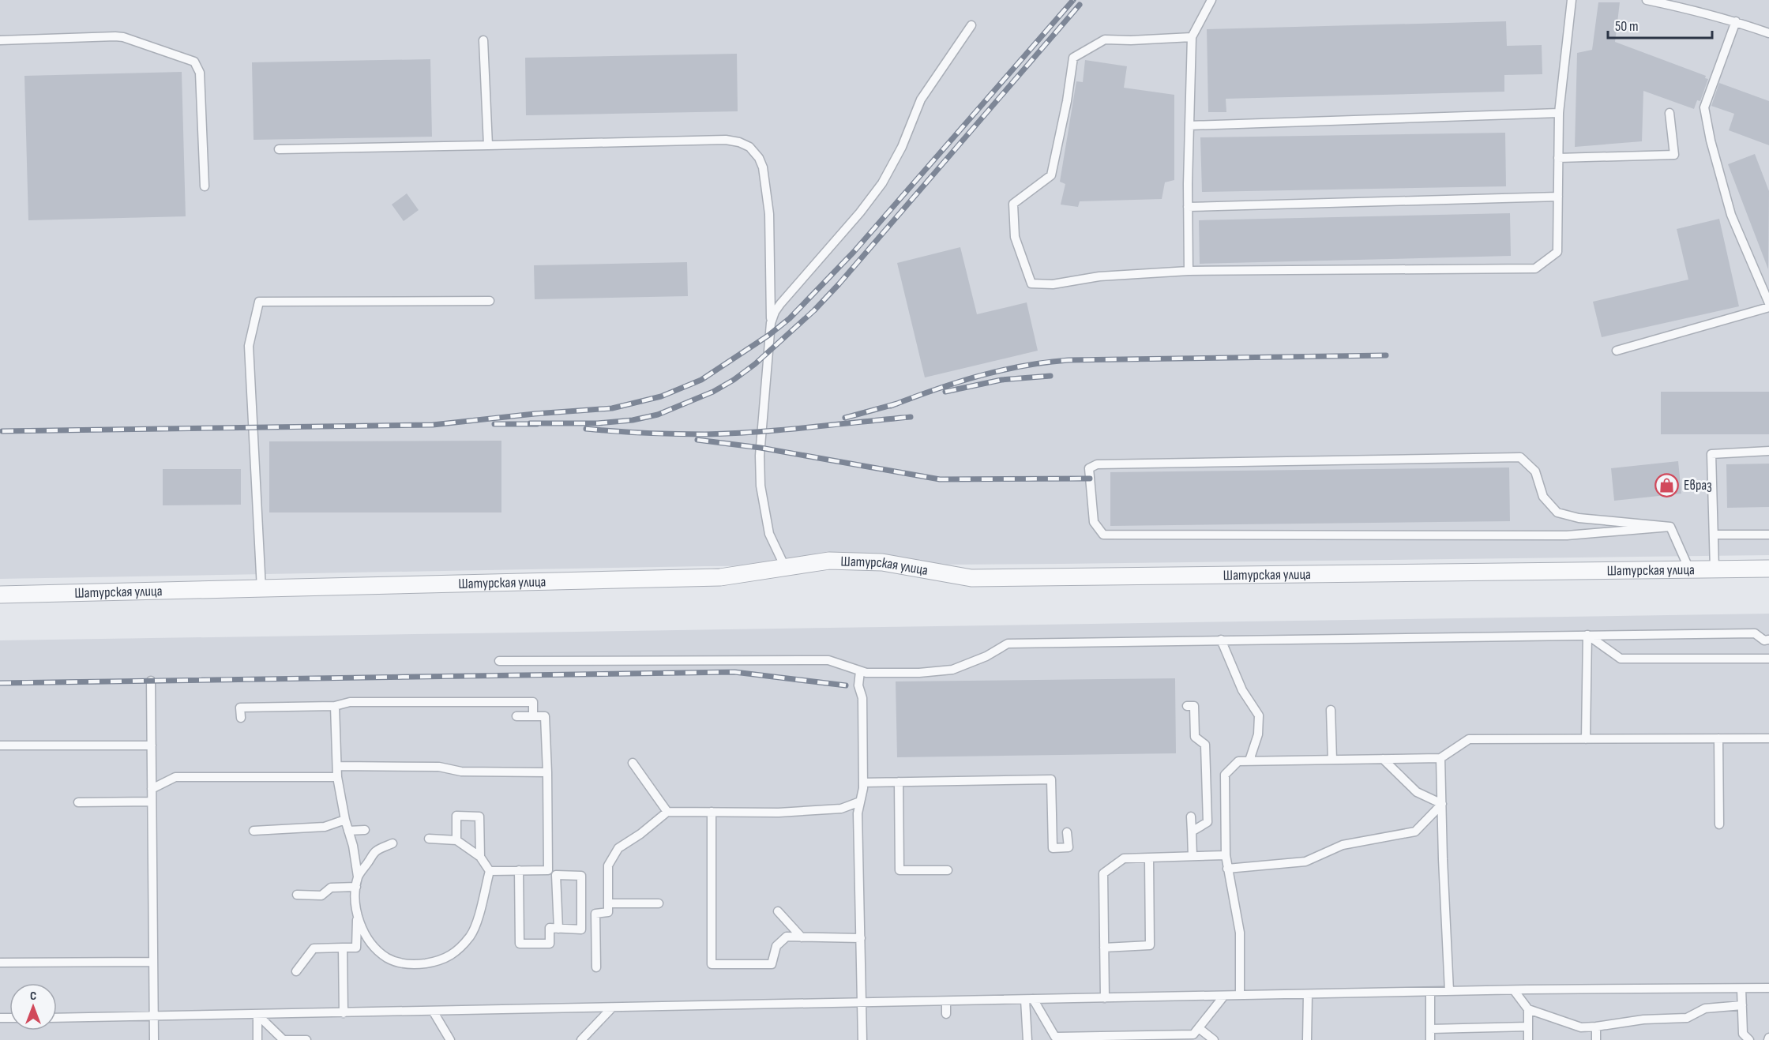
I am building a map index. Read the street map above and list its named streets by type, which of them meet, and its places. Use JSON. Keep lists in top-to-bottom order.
{
  "streets": {
    "street": ["Шатурская улица"]
  },
  "places": {
    "shop": ["Евраз"]
  },
  "scale_bar": "50 m",
  "north": "top"
}
